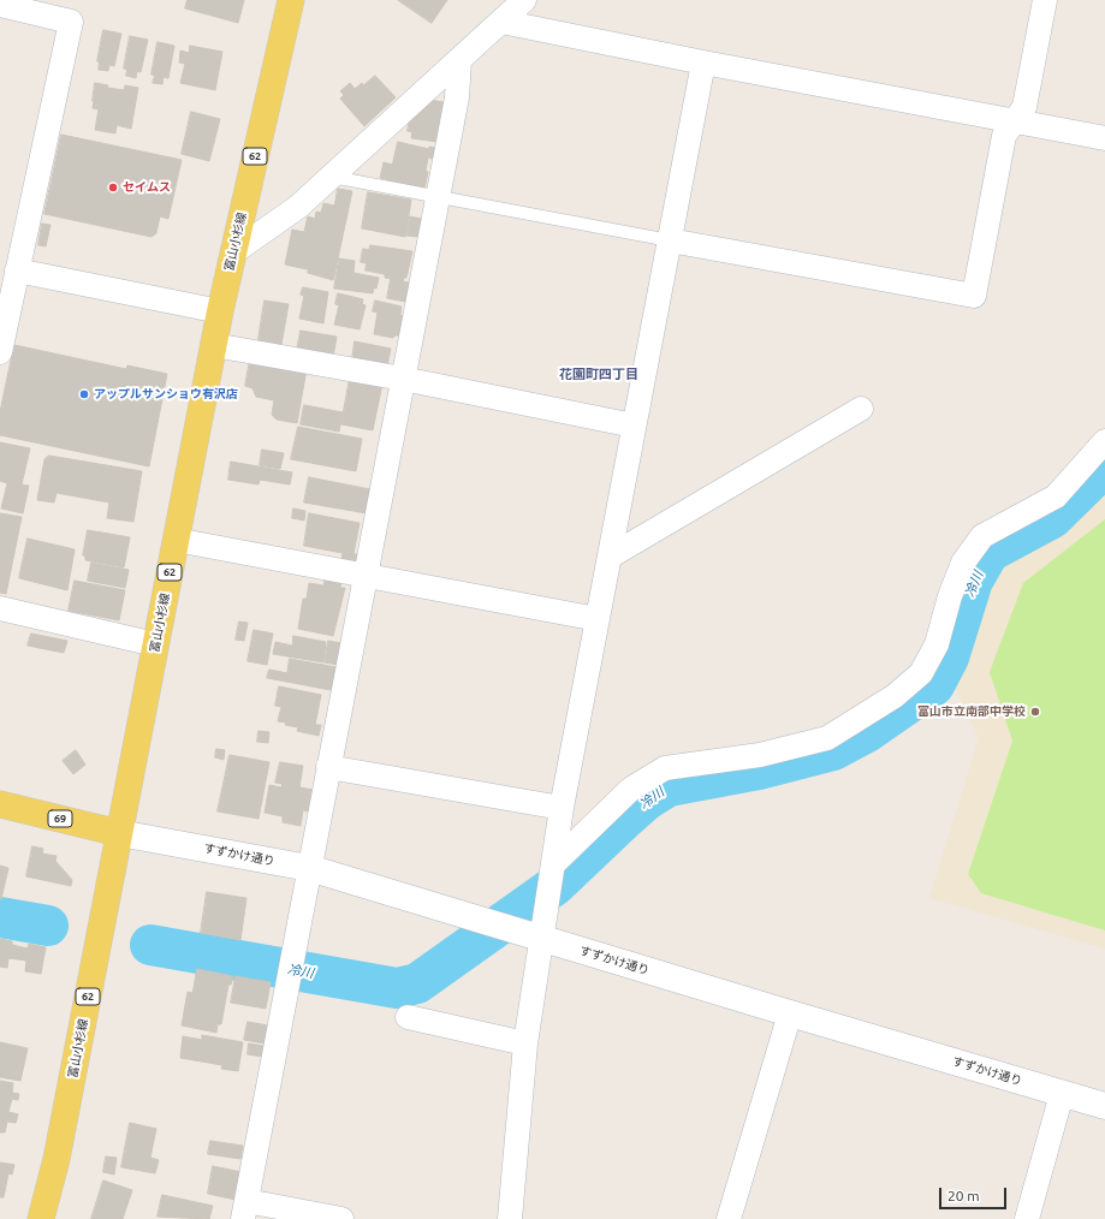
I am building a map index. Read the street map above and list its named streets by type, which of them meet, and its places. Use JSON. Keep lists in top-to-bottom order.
{
  "streets": {
    "main road": ["62", "富山小杉線", "69"],
    "street": ["すずかけ通り"]
  },
  "crossings": [
    ["富山小杉線", "69"],
    ["富山小杉線", "すずかけ通り"],
    ["69", "すずかけ通り"]
  ],
  "districts": ["花園町四丁目"],
  "water": ["冷川"],
  "places": ["セイムス", "アップルサンショウ有沢店", "富山市立南部中学校"],
  "scale_bar": "20 m"
}
